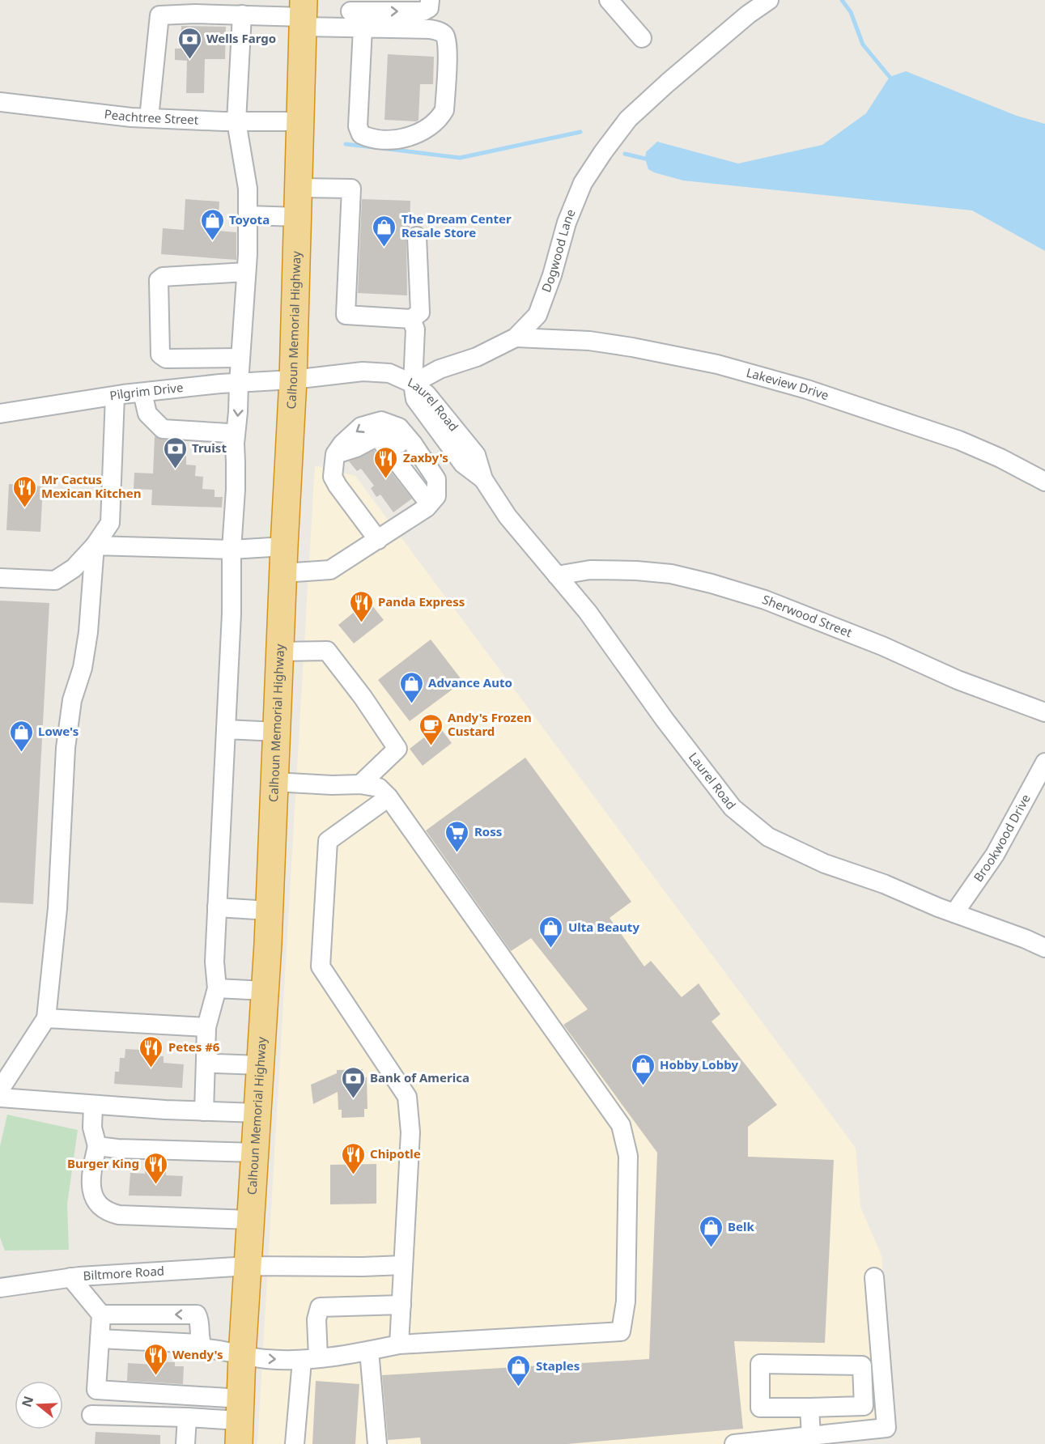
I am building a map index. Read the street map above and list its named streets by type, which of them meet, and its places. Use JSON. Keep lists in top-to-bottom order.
{
  "streets": {
    "highway": ["Calhoun Memorial Highway"],
    "street": [
      "Peachtree Street",
      "Dogwood Lane",
      "Lakeview Drive",
      "Pilgrim Drive",
      "Laurel Road",
      "Sherwood Street",
      "Brookwood Drive",
      "Biltmore Road"
    ]
  },
  "crossings": [
    ["Peachtree Street", "Calhoun Memorial Highway"],
    ["Dogwood Lane", "Lakeview Drive"],
    ["Dogwood Lane", "Laurel Road"],
    ["Calhoun Memorial Highway", "Pilgrim Drive"],
    ["Calhoun Memorial Highway", "Biltmore Road"],
    ["Laurel Road", "Sherwood Street"],
    ["Laurel Road", "Brookwood Drive"]
  ],
  "places": {
    "bank": ["Wells Fargo", "Truist", "Bank of America"],
    "shop": [
      "Toyota",
      "The Dream Center Resale Store",
      "Advance Auto",
      "Lowe's",
      "Ulta Beauty",
      "Hobby Lobby",
      "Belk",
      "Staples"
    ],
    "restaurant": [
      "Zaxby's",
      "Mr Cactus Mexican Kitchen",
      "Panda Express",
      "Petes #6",
      "Chipotle",
      "Burger King",
      "Wendy's"
    ],
    "cafe": ["Andy's Frozen Custard"],
    "supermarket": ["Ross"]
  },
  "north": "left"
}
